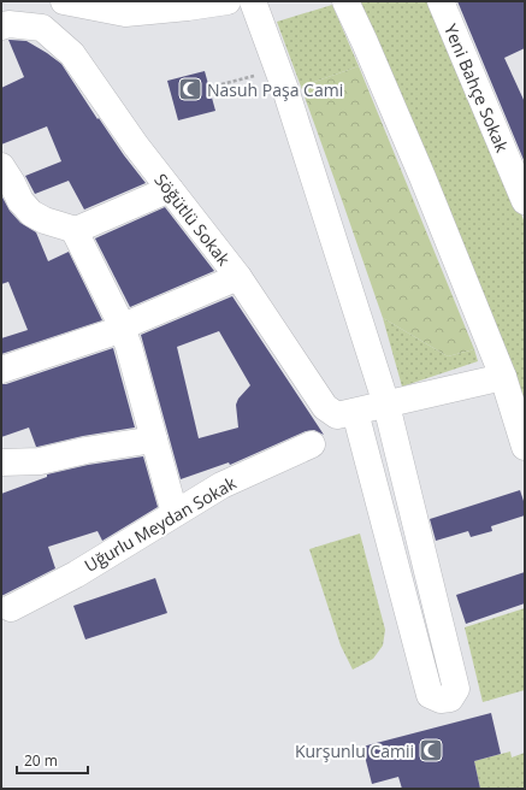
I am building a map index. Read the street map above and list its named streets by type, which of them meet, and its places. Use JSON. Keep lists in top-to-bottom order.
{
  "streets": {
    "street": ["Yeni Bahçe Sokak", "Söğütlü Sokak", "Uğurlu Meydan Sokak"]
  },
  "places": {
    "mosque": ["Nasuh Paşa Cami", "Kurşunlu Camii"]
  },
  "scale_bar": "20 m"
}
